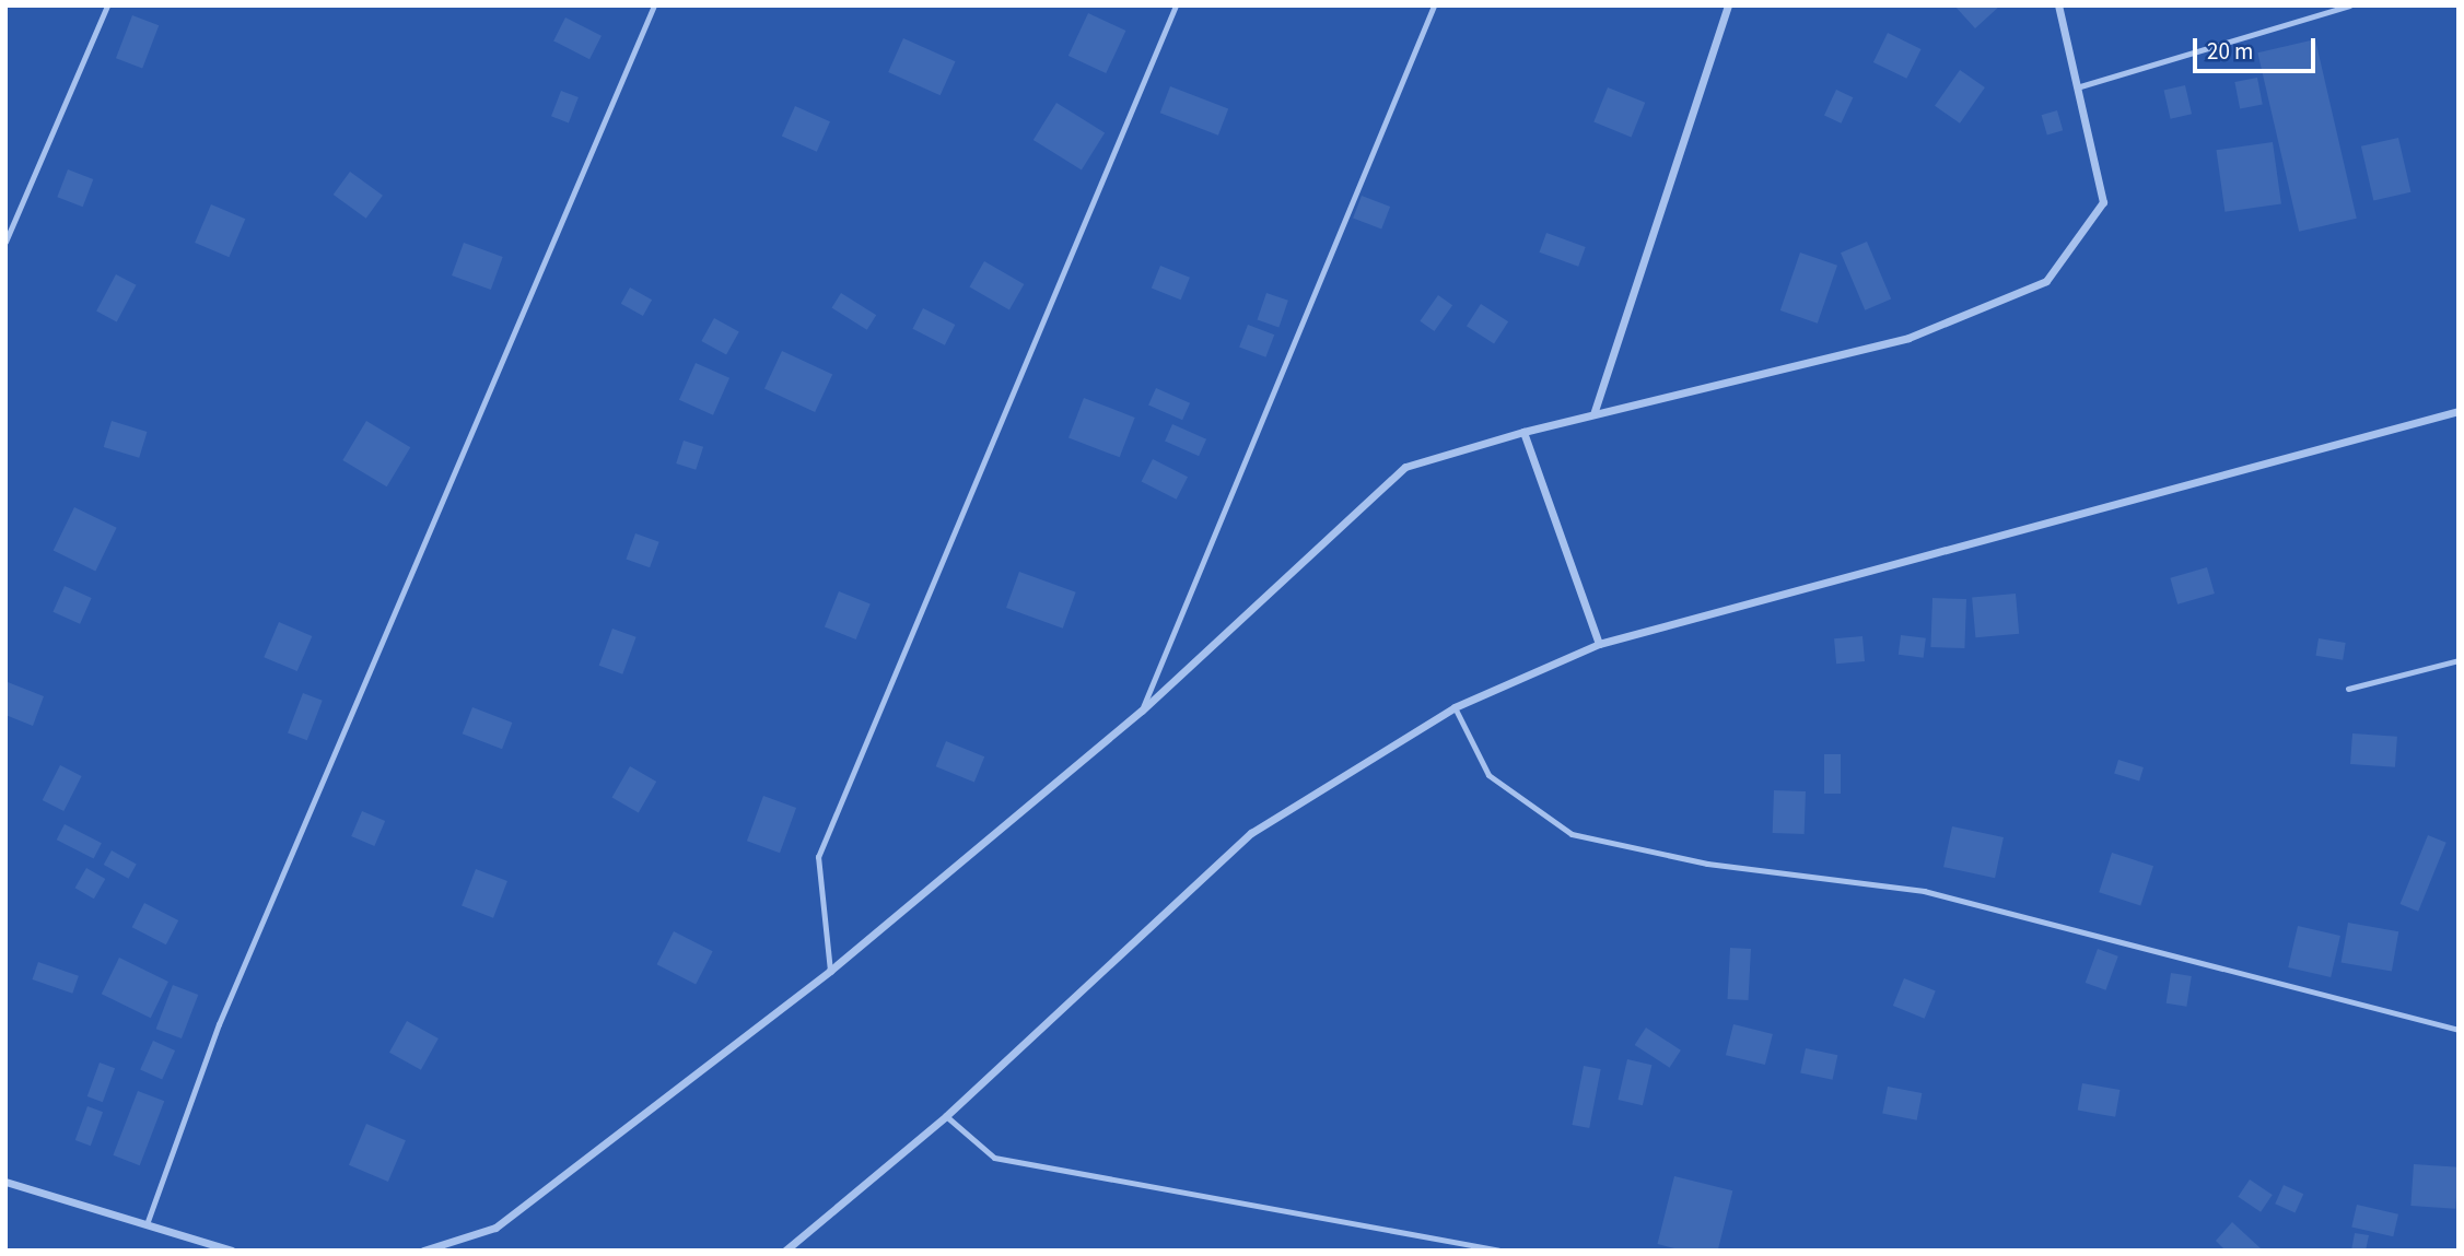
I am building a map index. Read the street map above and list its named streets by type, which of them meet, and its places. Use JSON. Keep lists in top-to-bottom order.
{
  "scale_bar": "20 m"
}
